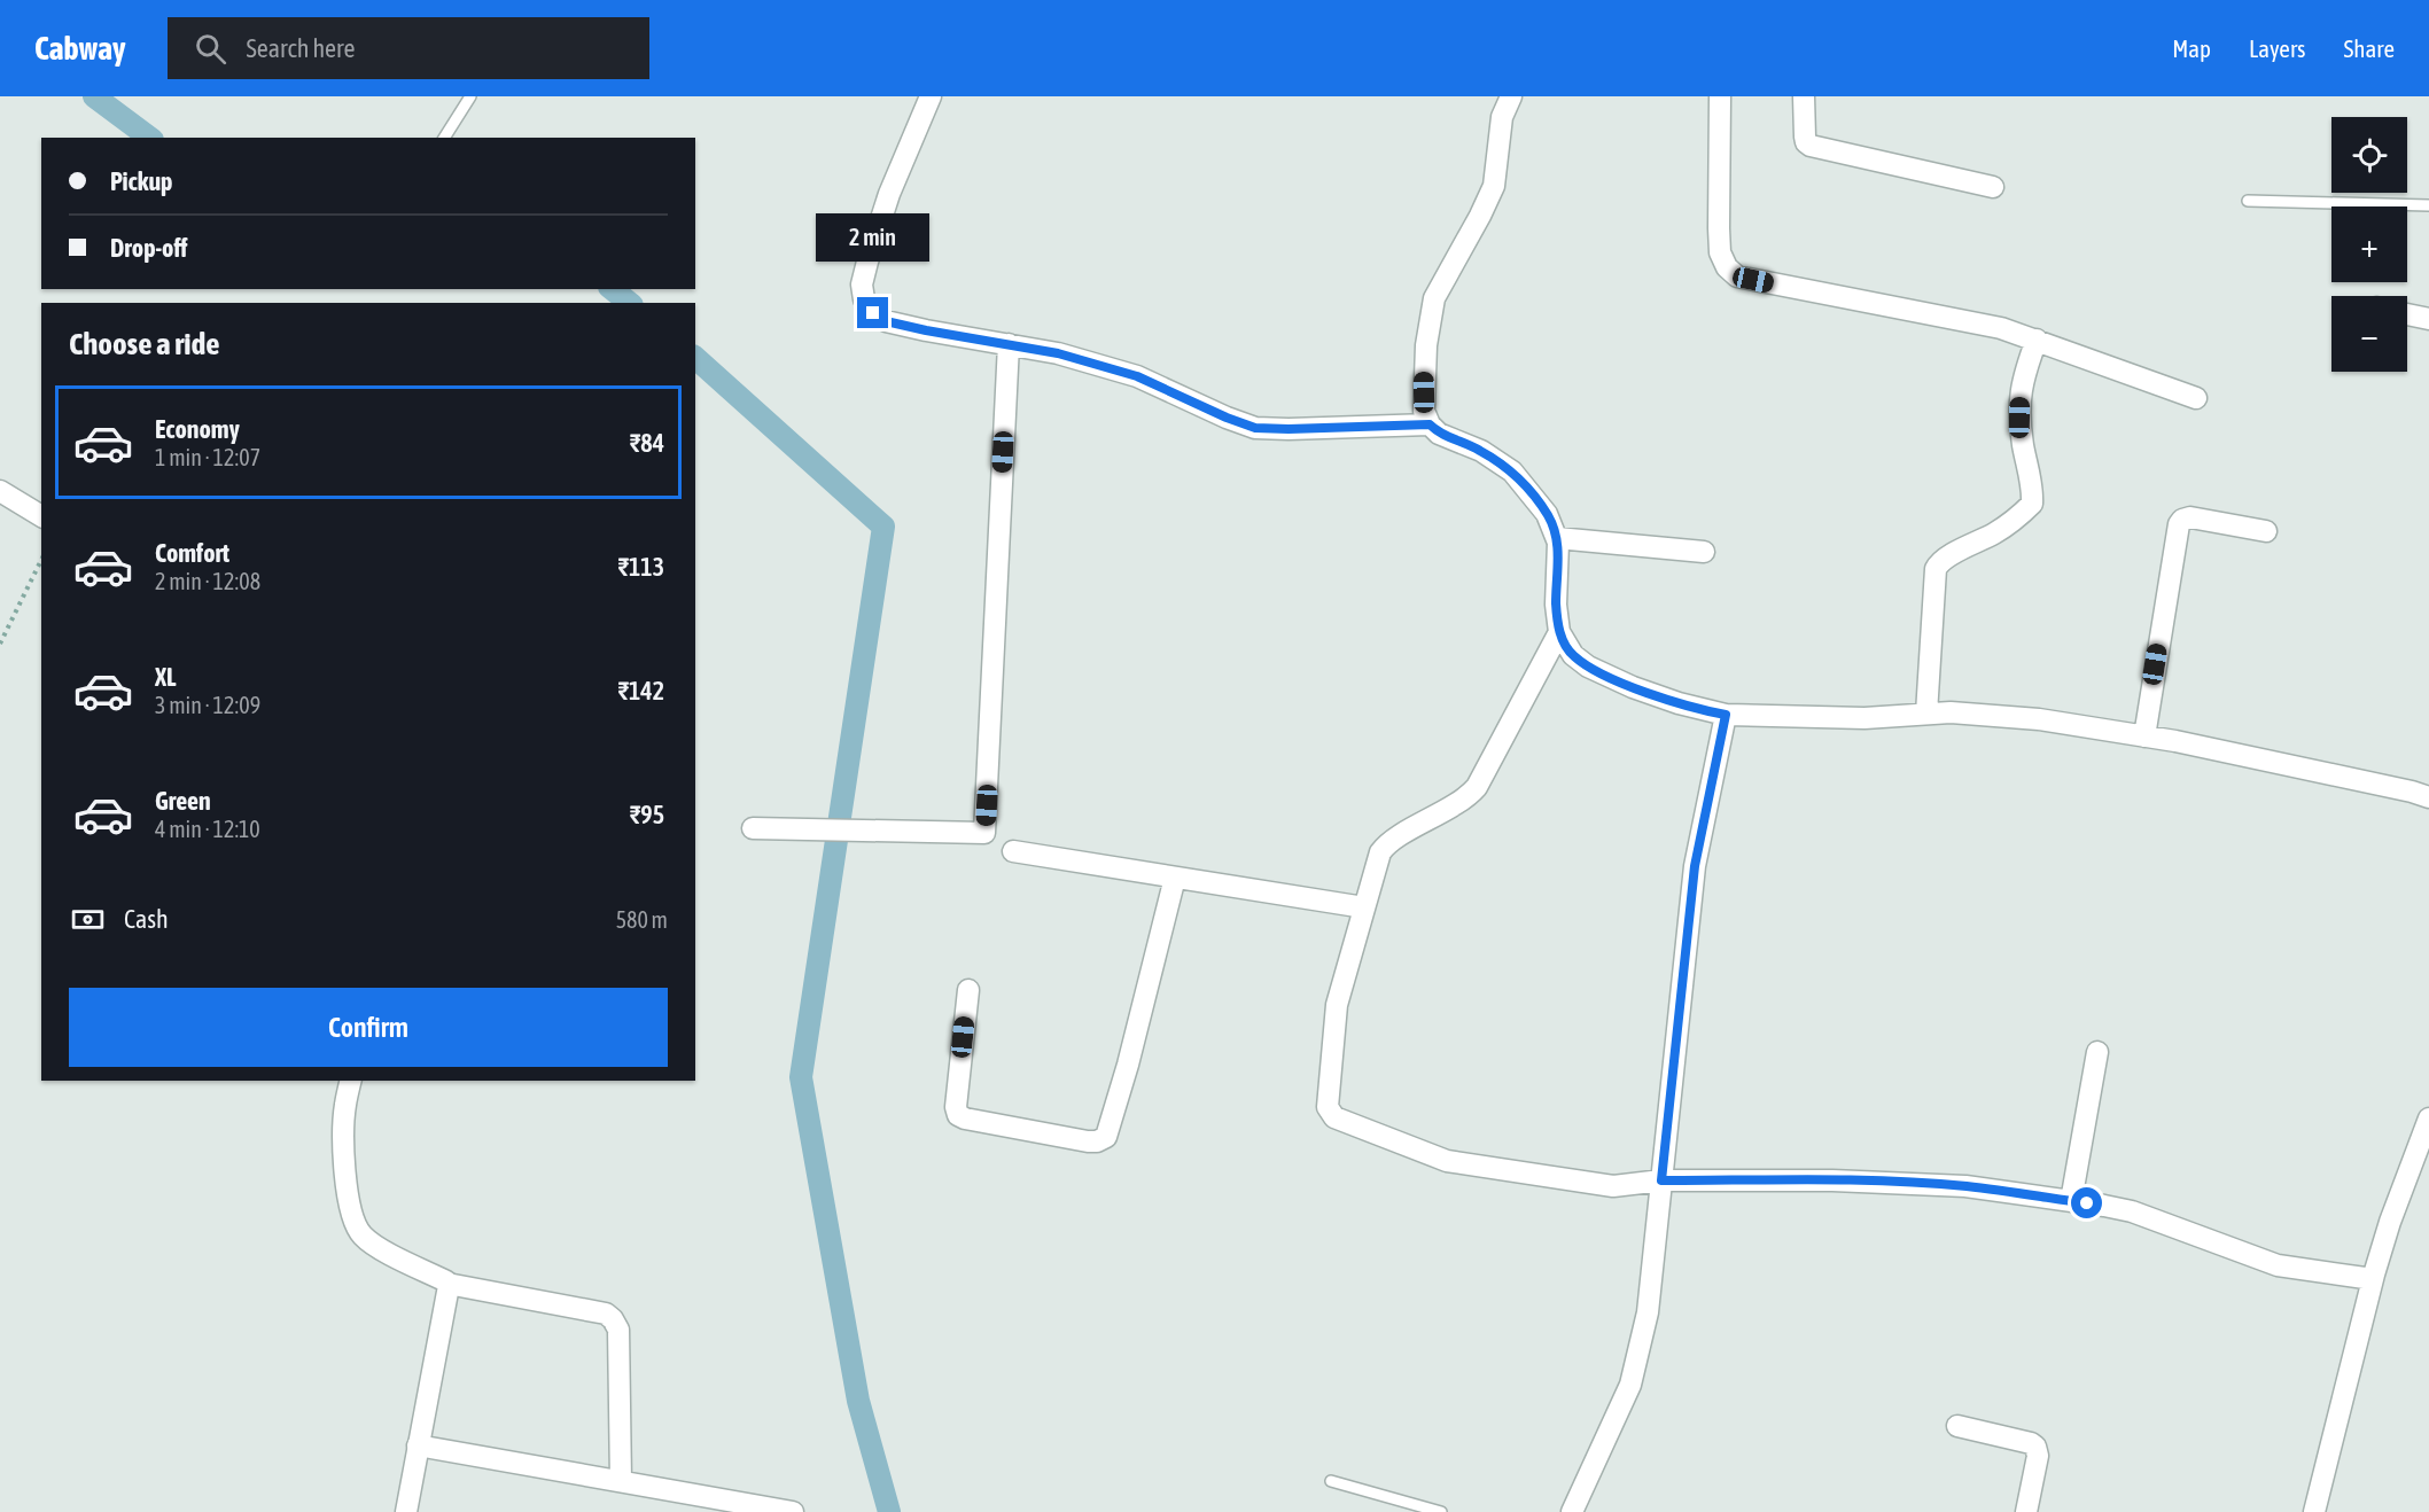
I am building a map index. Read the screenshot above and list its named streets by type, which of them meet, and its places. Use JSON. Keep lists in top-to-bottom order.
{
  "page": {
    "header": "Cabway",
    "search": "Search here",
    "nav": ["Map", "Layers", "Share"],
    "map_buttons": ["+", "−"],
    "banner": ["Pickup", "Drop-off"],
    "bubble": "2 min",
    "heading": "Choose a ride",
    "list": [
      {
        "name": "Economy",
        "note": "1 min · 12:07",
        "value": "₹84"
      },
      {
        "name": "Comfort",
        "note": "2 min · 12:08",
        "value": "₹113"
      },
      {
        "name": "XL",
        "note": "3 min · 12:09",
        "value": "₹142"
      },
      {
        "name": "Green",
        "note": "4 min · 12:10",
        "value": "₹95"
      }
    ],
    "pay": ["Cash", "580 m"],
    "buttons": "Confirm"
  }
}
